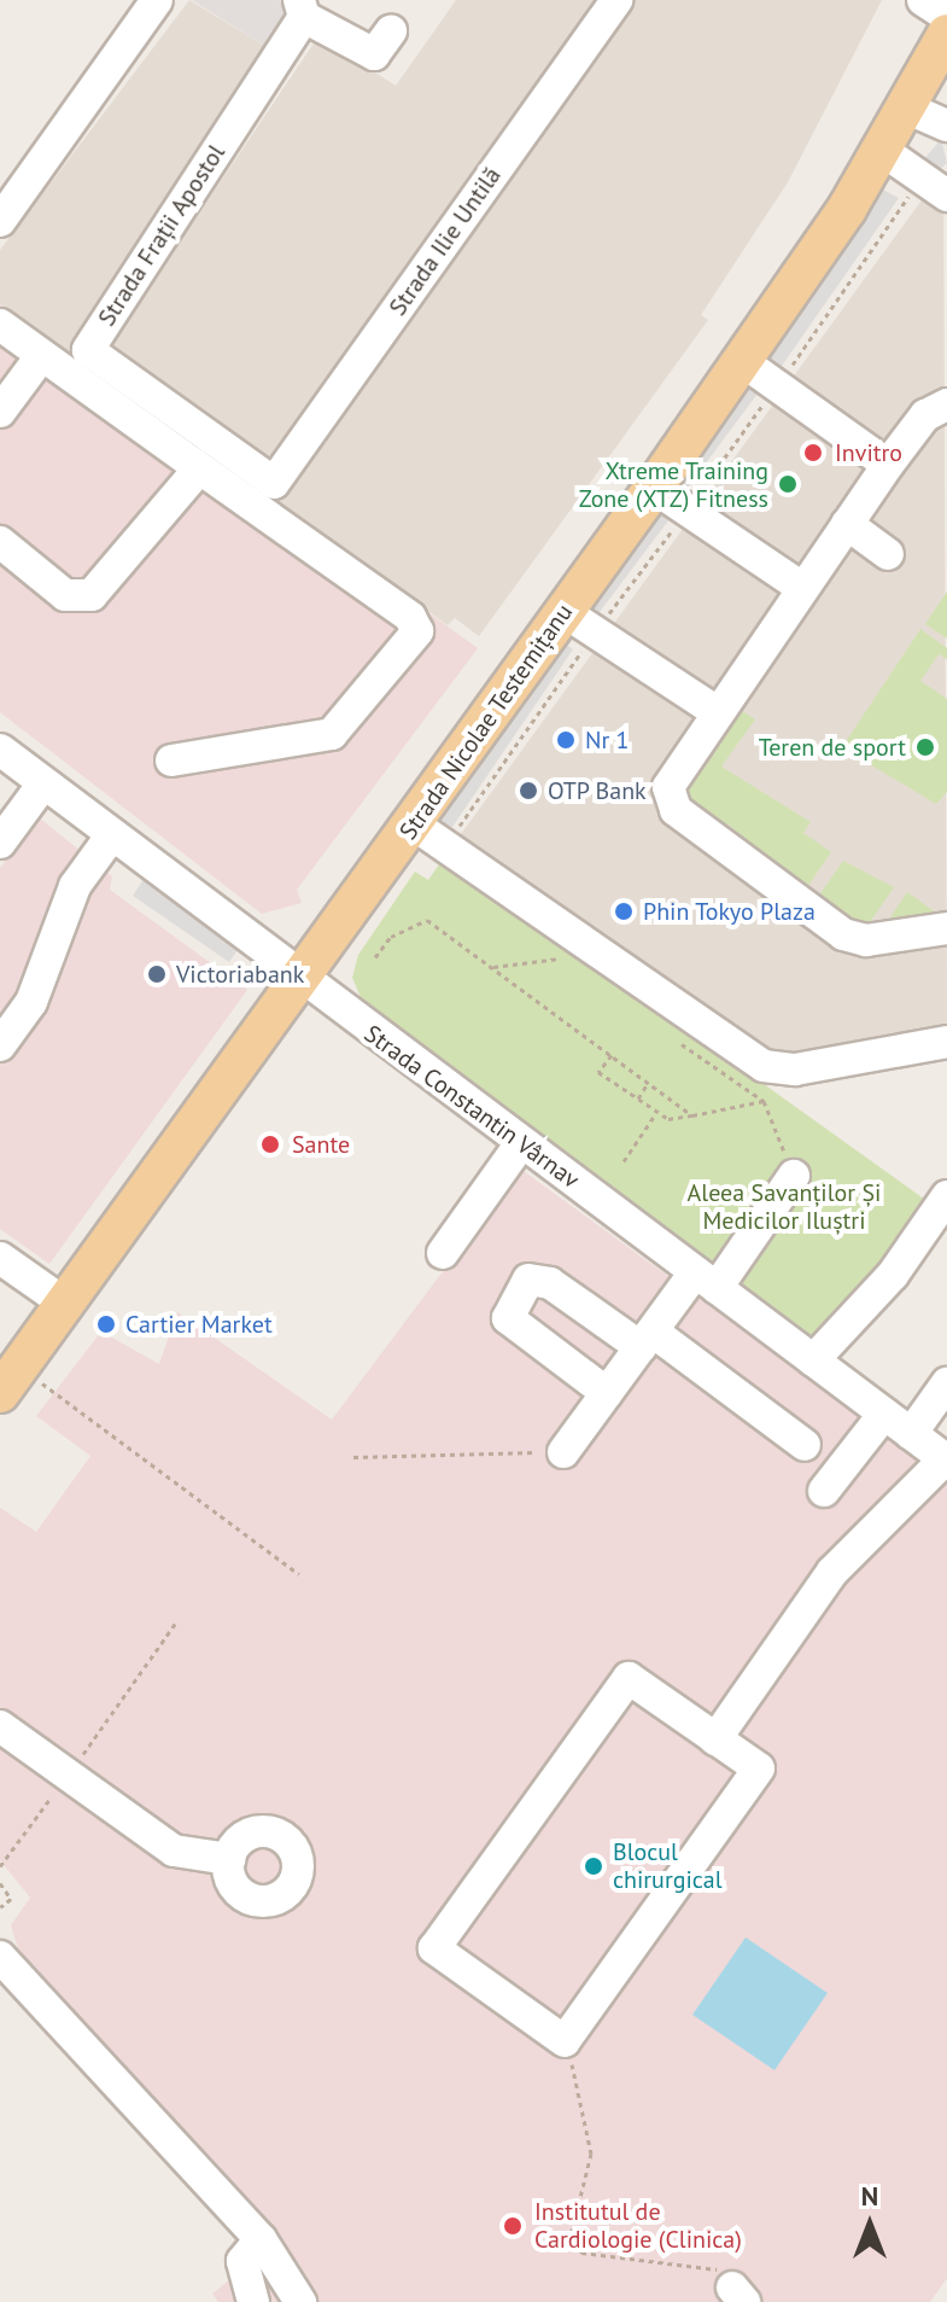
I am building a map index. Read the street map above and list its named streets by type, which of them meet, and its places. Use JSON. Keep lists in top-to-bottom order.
{
  "streets": {
    "main road": ["Strada Nicolae Testemițanu"],
    "street": ["Strada Frații Apostol", "Strada Ilie Untilă", "Strada Constantin Vârnav"]
  },
  "crossings": [
    ["Strada Frații Apostol", "Strada Ilie Untilă"],
    ["Strada Nicolae Testemițanu", "Strada Constantin Vârnav"]
  ],
  "parks": ["Aleea Savanților Și Medicilor Iluștri"],
  "places": [
    "Invitro",
    "Xtreme Training Zone (XTZ) Fitness",
    "Nr 1",
    "Teren de sport",
    "OTP Bank",
    "Phin Tokyo Plaza",
    "Victoriabank",
    "Sante",
    "Cartier Market",
    "Blocul chirurgical",
    "Institutul de Cardiologie (Clinica)"
  ],
  "north": "top"
}
